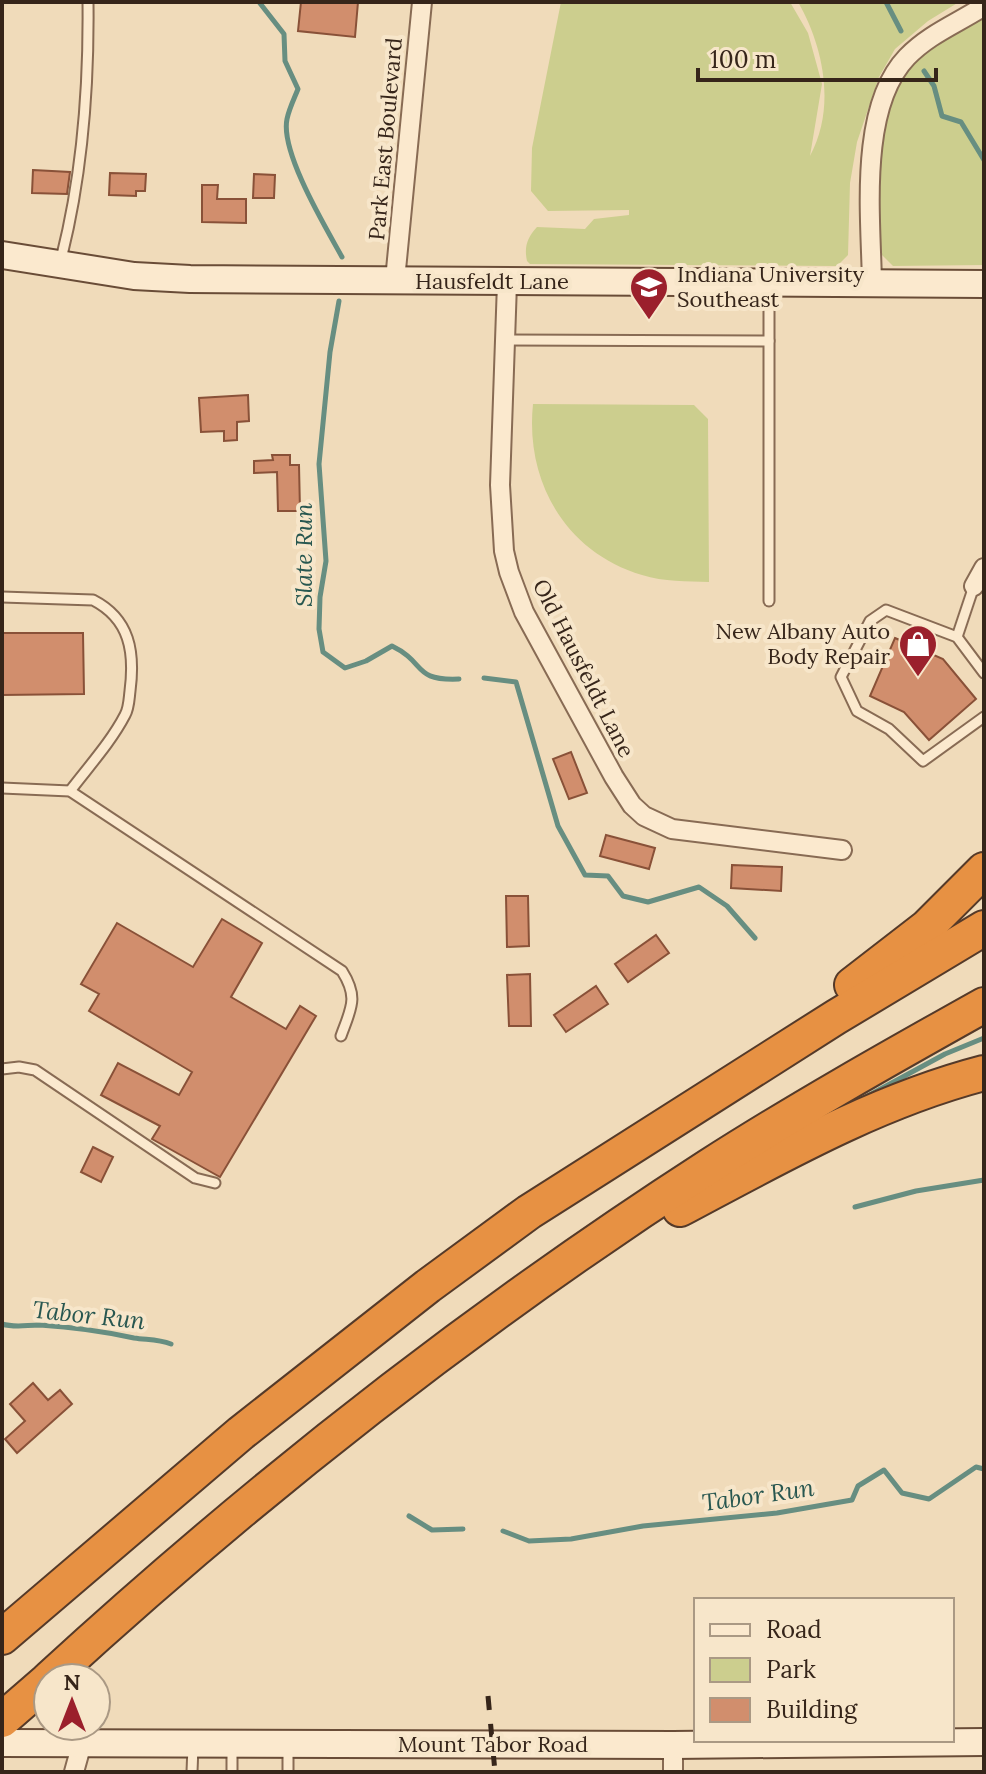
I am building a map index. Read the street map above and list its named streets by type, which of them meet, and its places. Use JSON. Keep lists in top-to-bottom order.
{
  "streets": {
    "street": [
      "Park East Boulevard",
      "Hausfeldt Lane",
      "Old Hausfeldt Lane",
      "Mount Tabor Road"
    ]
  },
  "crossings": [
    ["Park East Boulevard", "Hausfeldt Lane"],
    ["Hausfeldt Lane", "Old Hausfeldt Lane"]
  ],
  "water": ["Slate Run", "Tabor Run"],
  "places": {
    "school or university": ["Indiana University Southeast"],
    "shop": ["New Albany Auto Body Repair"]
  },
  "legend": ["Road", "Park", "Building"],
  "scale_bar": "100 m",
  "north": "top"
}
